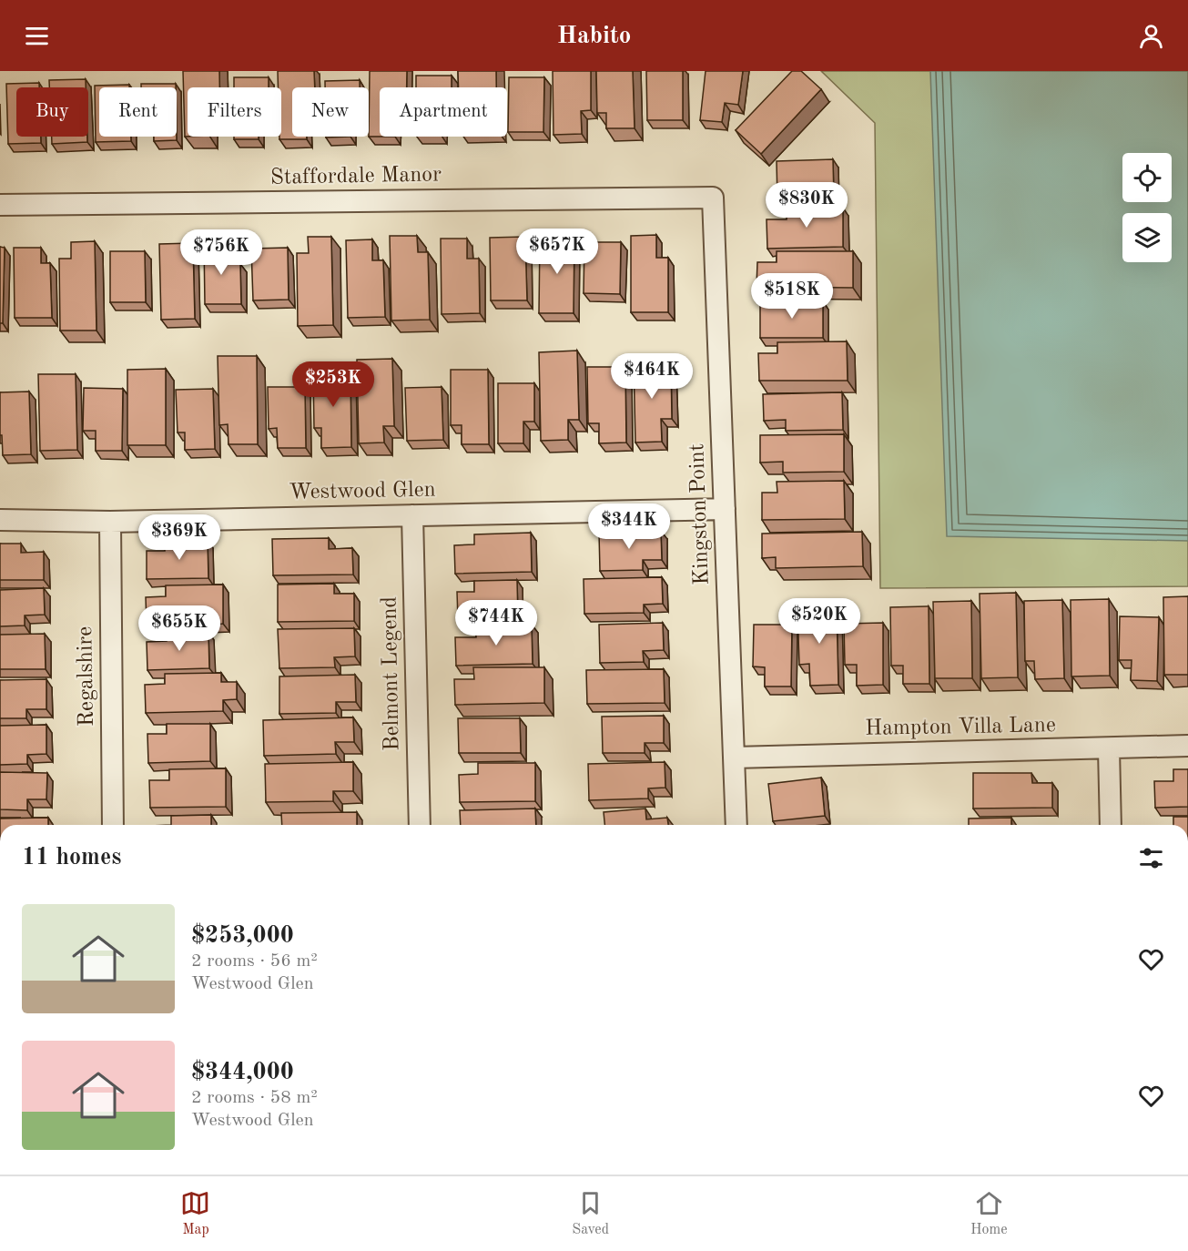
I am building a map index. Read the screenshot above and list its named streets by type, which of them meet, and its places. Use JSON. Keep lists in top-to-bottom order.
{
  "streets": {
    "street": [
      "Staffordale Manor",
      "Westwood Glen",
      "Kingston Point",
      "Belmont Legend",
      "Regalshire",
      "Hampton Villa Lane"
    ]
  },
  "crossings": [
    ["Staffordale Manor", "Kingston Point"],
    ["Westwood Glen", "Kingston Point"],
    ["Westwood Glen", "Belmont Legend"],
    ["Westwood Glen", "Regalshire"],
    ["Kingston Point", "Hampton Villa Lane"]
  ],
  "page": {
    "header": "Habito",
    "chip": [
      "Buy",
      "Rent",
      "Filters",
      "New",
      "Apartment"
    ],
    "price": [
      "$830K",
      "$657K",
      "$756K",
      "$518K",
      "$464K",
      "$253K",
      "$344K",
      "$369K",
      "$520K",
      "$744K",
      "$655K"
    ],
    "heading": "11 homes",
    "list": [
      {
        "name": "$253,000",
        "note": "2 rooms · 56 m² · Westwood Glen"
      },
      {
        "name": "$344,000",
        "note": "2 rooms · 58 m² · Westwood Glen"
      }
    ],
    "tabs": ["Map", "Saved", "Home"]
  }
}
